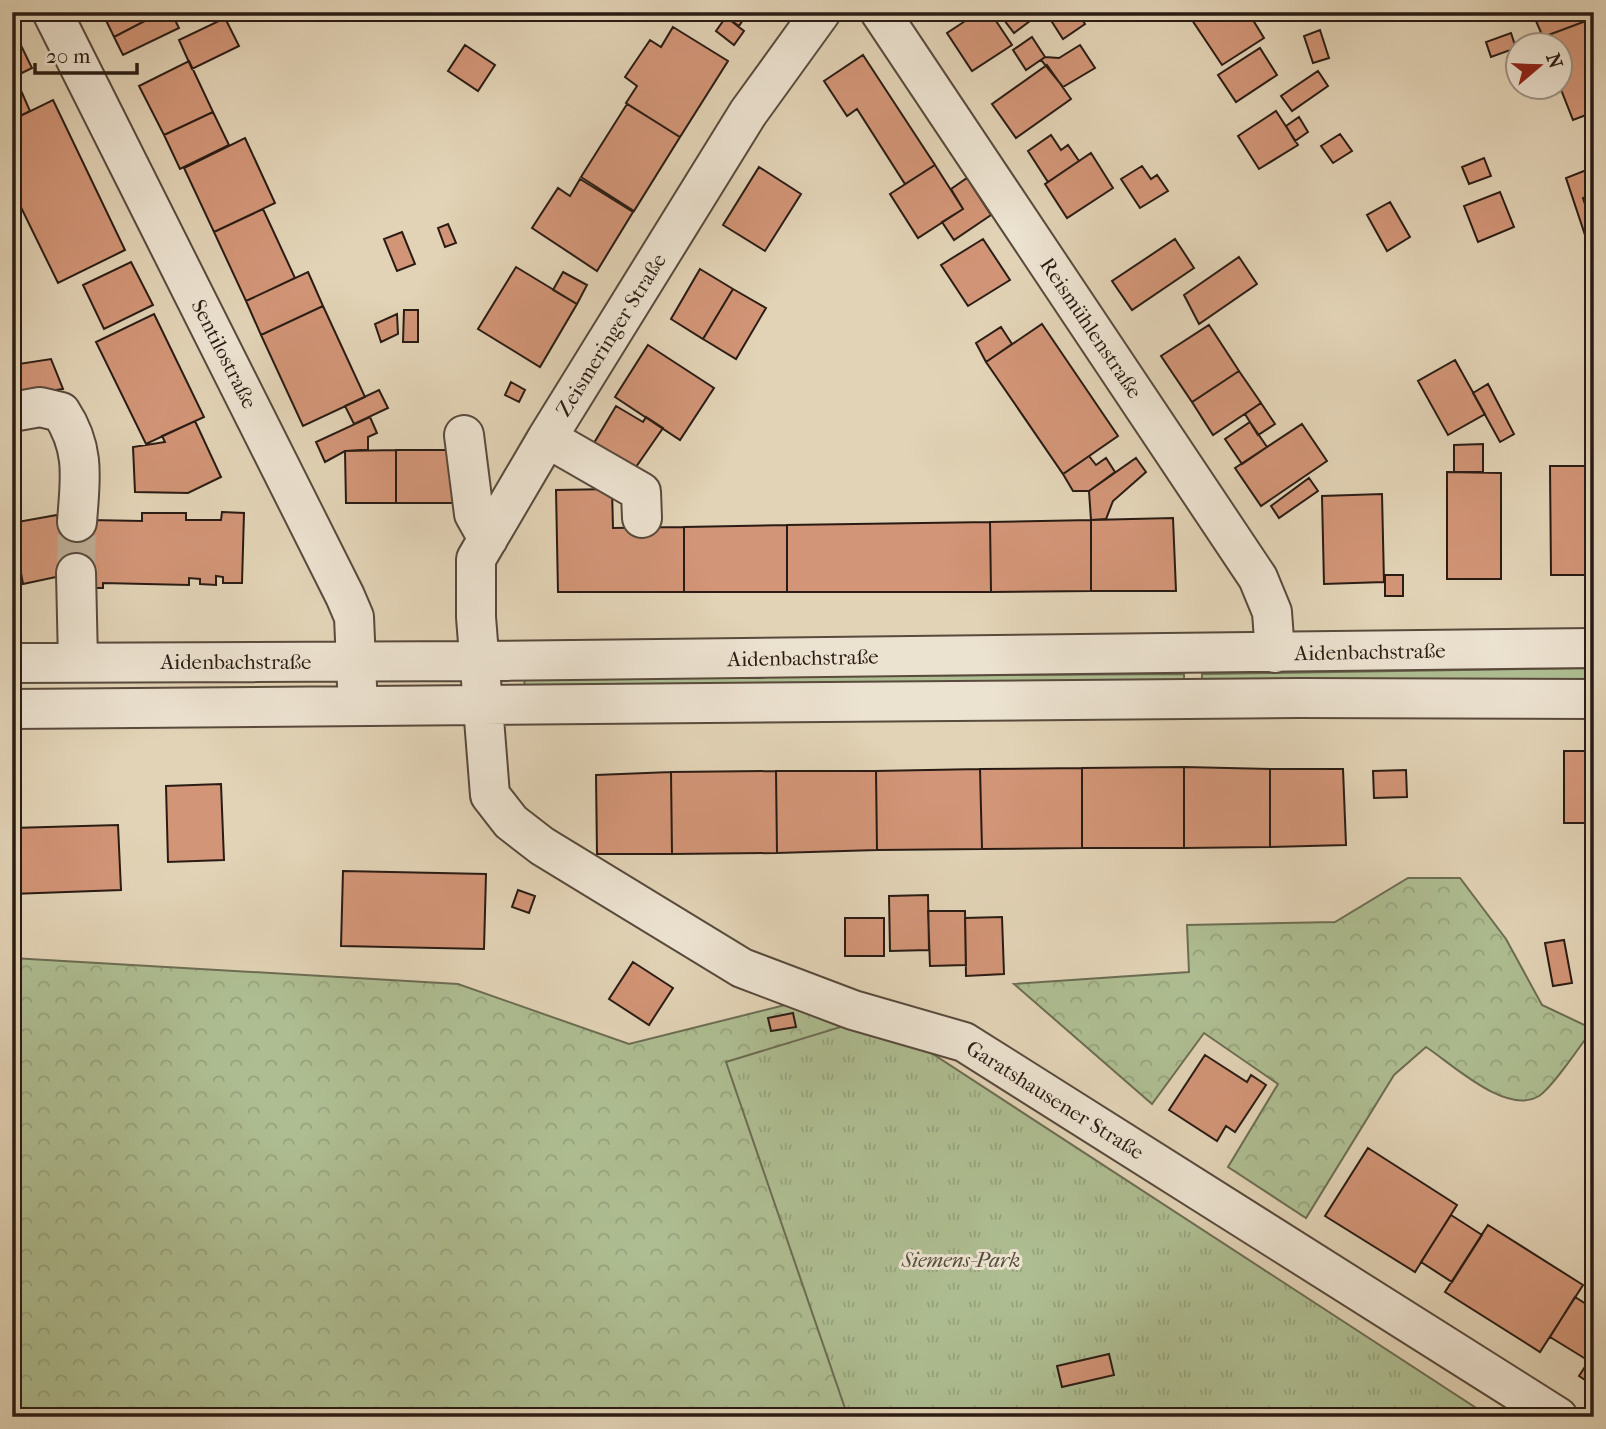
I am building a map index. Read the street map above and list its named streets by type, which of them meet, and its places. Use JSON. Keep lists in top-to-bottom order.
{
  "streets": {
    "street": [
      "Reismühlenstraße",
      "Zeismeringer Straße",
      "Sentilostraße",
      "Aidenbachstraße",
      "Garatshausener Straße"
    ]
  },
  "crossings": [
    ["Reismühlenstraße", "Aidenbachstraße"],
    ["Zeismeringer Straße", "Aidenbachstraße"],
    ["Zeismeringer Straße", "Garatshausener Straße"],
    ["Sentilostraße", "Aidenbachstraße"],
    ["Aidenbachstraße", "Garatshausener Straße"]
  ],
  "parks": ["Siemens-Park"],
  "scale_bar": "20 m",
  "north": "right"
}
